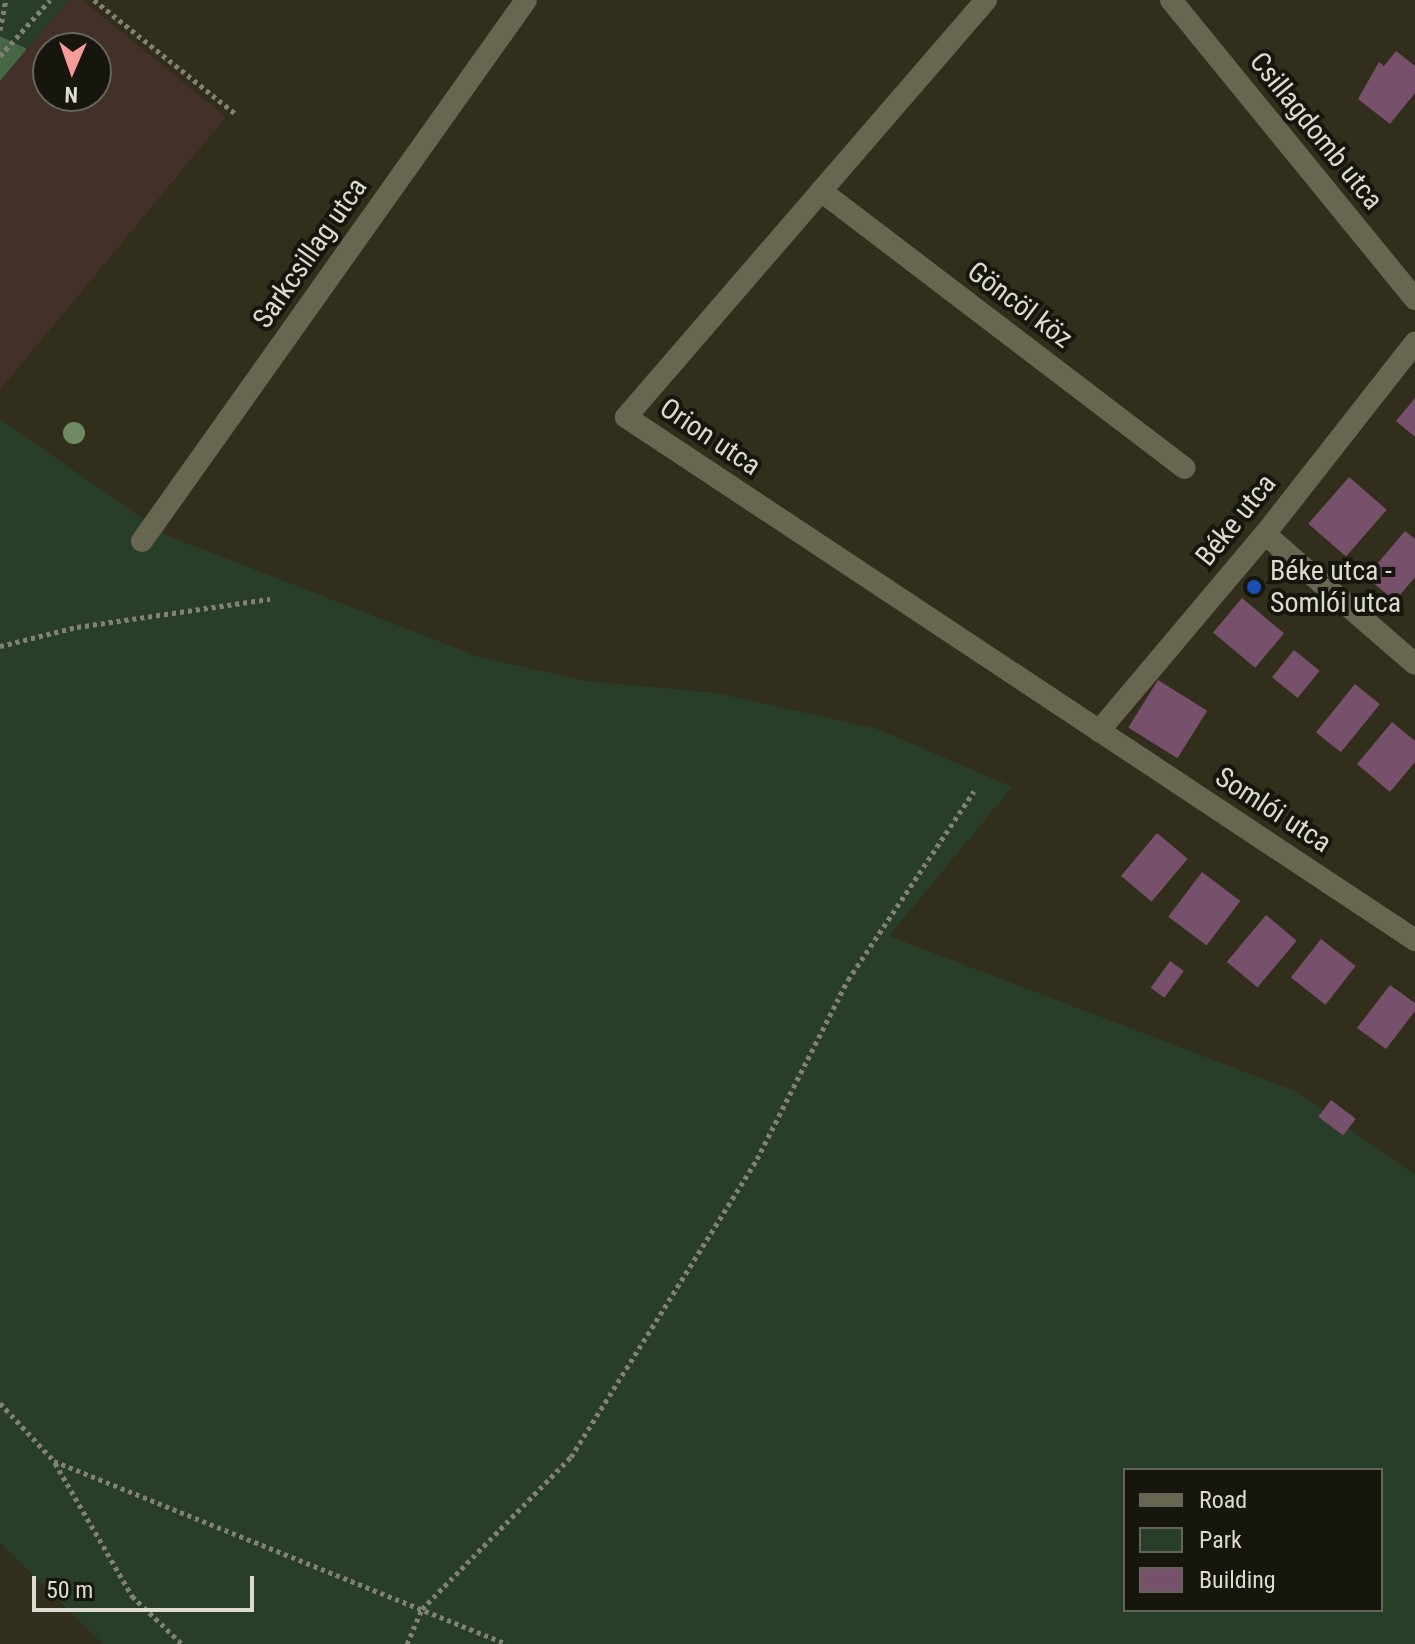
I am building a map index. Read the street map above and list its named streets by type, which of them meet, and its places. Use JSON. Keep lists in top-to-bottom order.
{
  "streets": {
    "street": [
      "Csillagdomb utca",
      "Sarkcsillag utca",
      "Göncöl köz",
      "Orion utca",
      "Béke utca",
      "Somlói utca"
    ]
  },
  "crossings": [
    ["Göncöl köz", "Orion utca"],
    ["Orion utca", "Béke utca"],
    ["Orion utca", "Somlói utca"],
    ["Béke utca", "Somlói utca"]
  ],
  "places": ["Béke utca - Somlói utca"],
  "legend": ["Road", "Park", "Building"],
  "scale_bar": "50 m",
  "north": "bottom"
}
